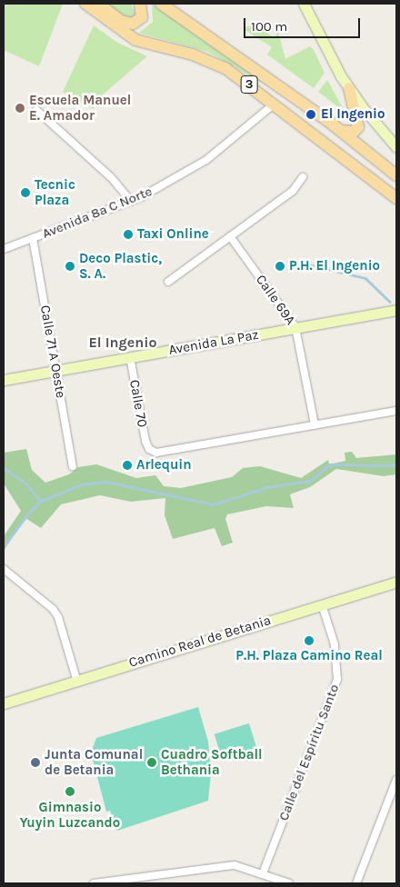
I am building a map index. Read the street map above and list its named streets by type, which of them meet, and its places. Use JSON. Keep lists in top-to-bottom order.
{
  "streets": {
    "main road": ["3", "Avenida La Paz", "Camino Real de Betania"],
    "street": [
      "Avenida 8a C Norte",
      "Calle 69A",
      "Calle 71 A Oeste",
      "Calle 70",
      "Calle del Espíritu Santo"
    ]
  },
  "crossings": [
    ["3", "Avenida 8a C Norte"],
    ["Avenida 8a C Norte", "Calle 71 A Oeste"],
    ["Calle 69A", "Avenida La Paz"],
    ["Calle 69A", "Calle 70"],
    ["Avenida La Paz", "Calle 71 A Oeste"],
    ["Avenida La Paz", "Calle 70"],
    ["Camino Real de Betania", "Calle del Espíritu Santo"]
  ],
  "districts": ["El Ingenio"],
  "places": [
    "Escuela Manuel E. Amador",
    "El Ingenio",
    "Tecnic Plaza",
    "Taxi Online",
    "Deco Plastic, S. A.",
    "P.H. El Ingenio",
    "Arlequin",
    "P.H. Plaza Camino Real",
    "Junta Comunal de Betania",
    "Cuadro Softball Bethania",
    "Gimnasio Yuyin Luzcando"
  ],
  "scale_bar": "100 m"
}
